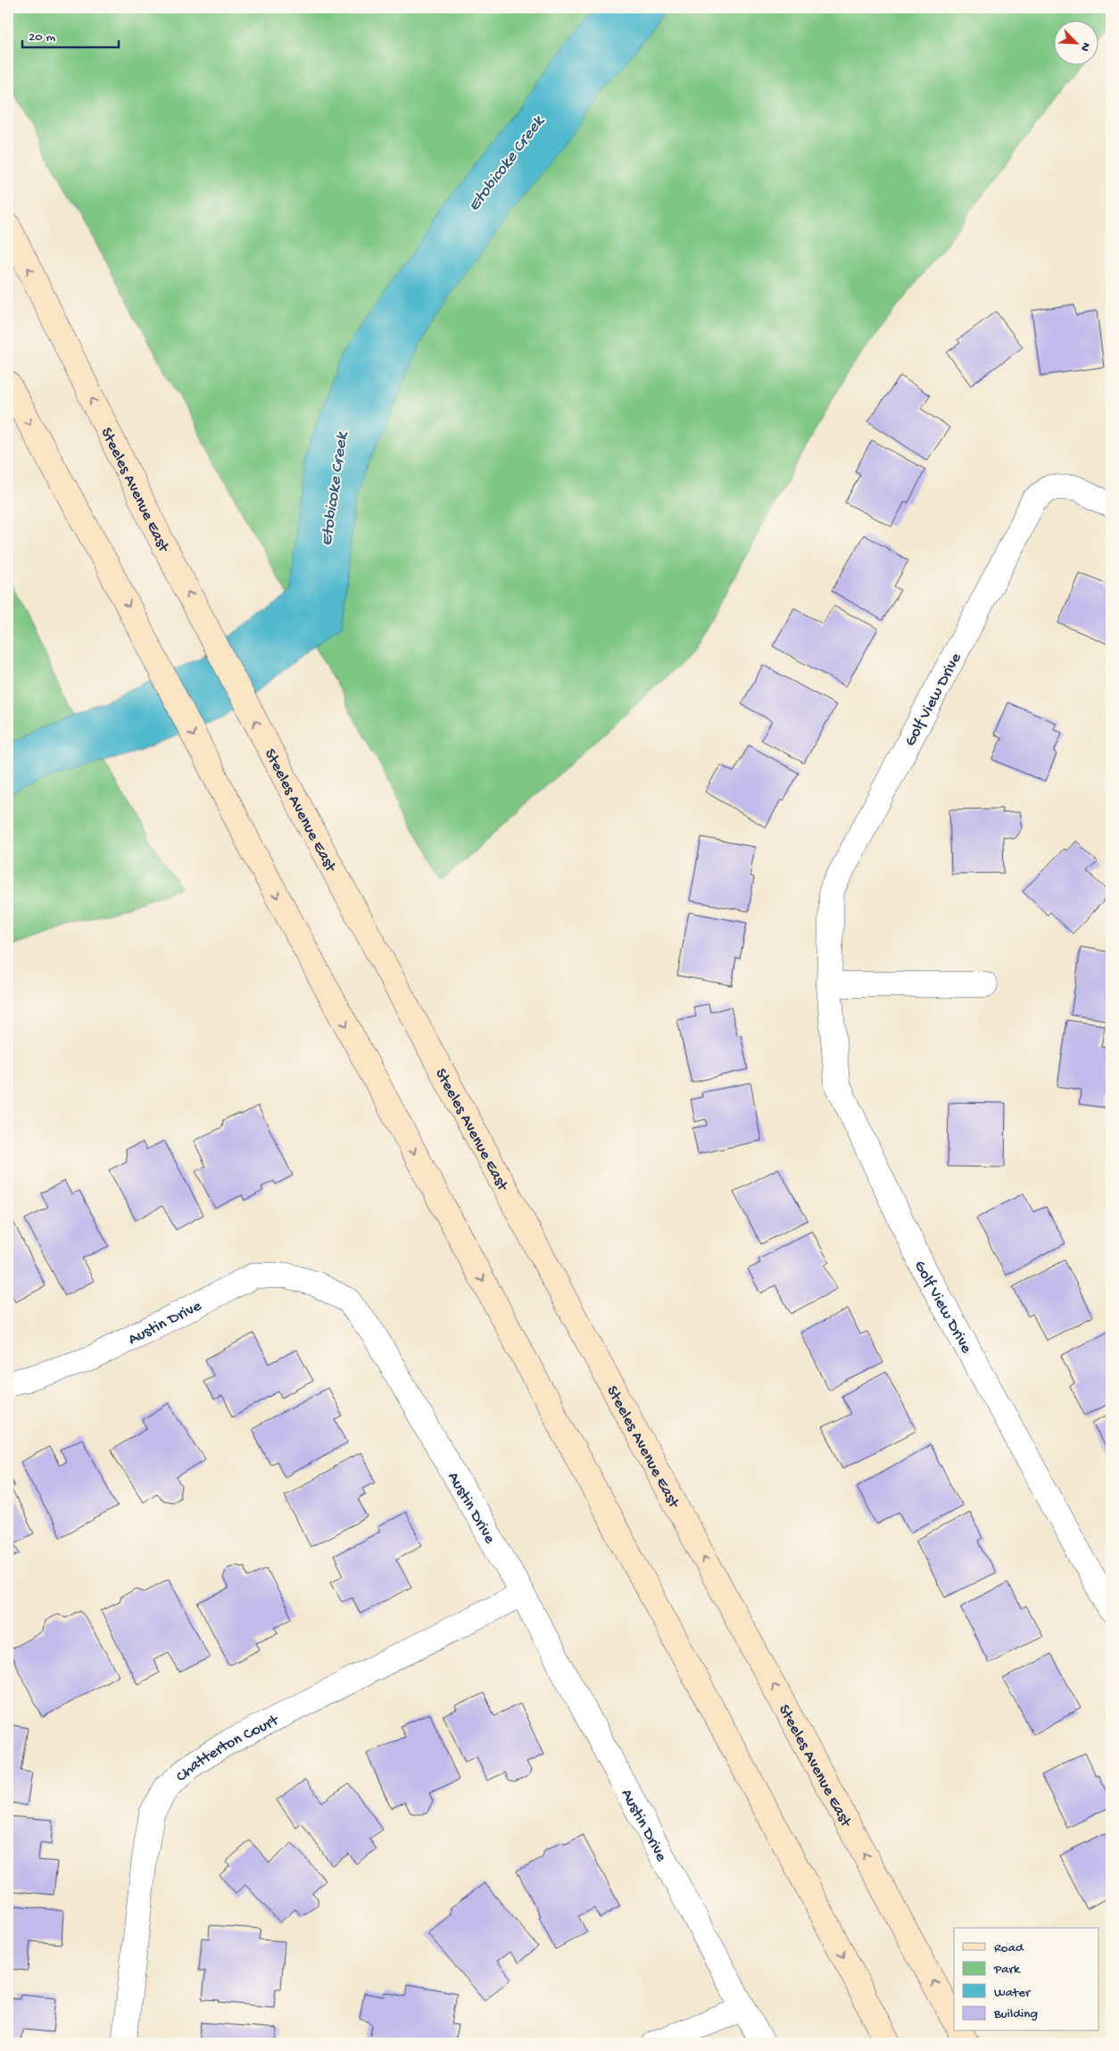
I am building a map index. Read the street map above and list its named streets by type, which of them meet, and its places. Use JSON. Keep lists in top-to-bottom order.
{
  "streets": {
    "main road": ["Steeles Avenue East"],
    "street": ["Golf View Drive", "Austin Drive", "Chatterton Court"]
  },
  "crossings": [
    ["Austin Drive", "Chatterton Court"]
  ],
  "water": ["Etobicoke Creek"],
  "legend": [
    "Road",
    "Park",
    "Water",
    "Building"
  ],
  "scale_bar": "20 m",
  "north": "bottom right"
}
